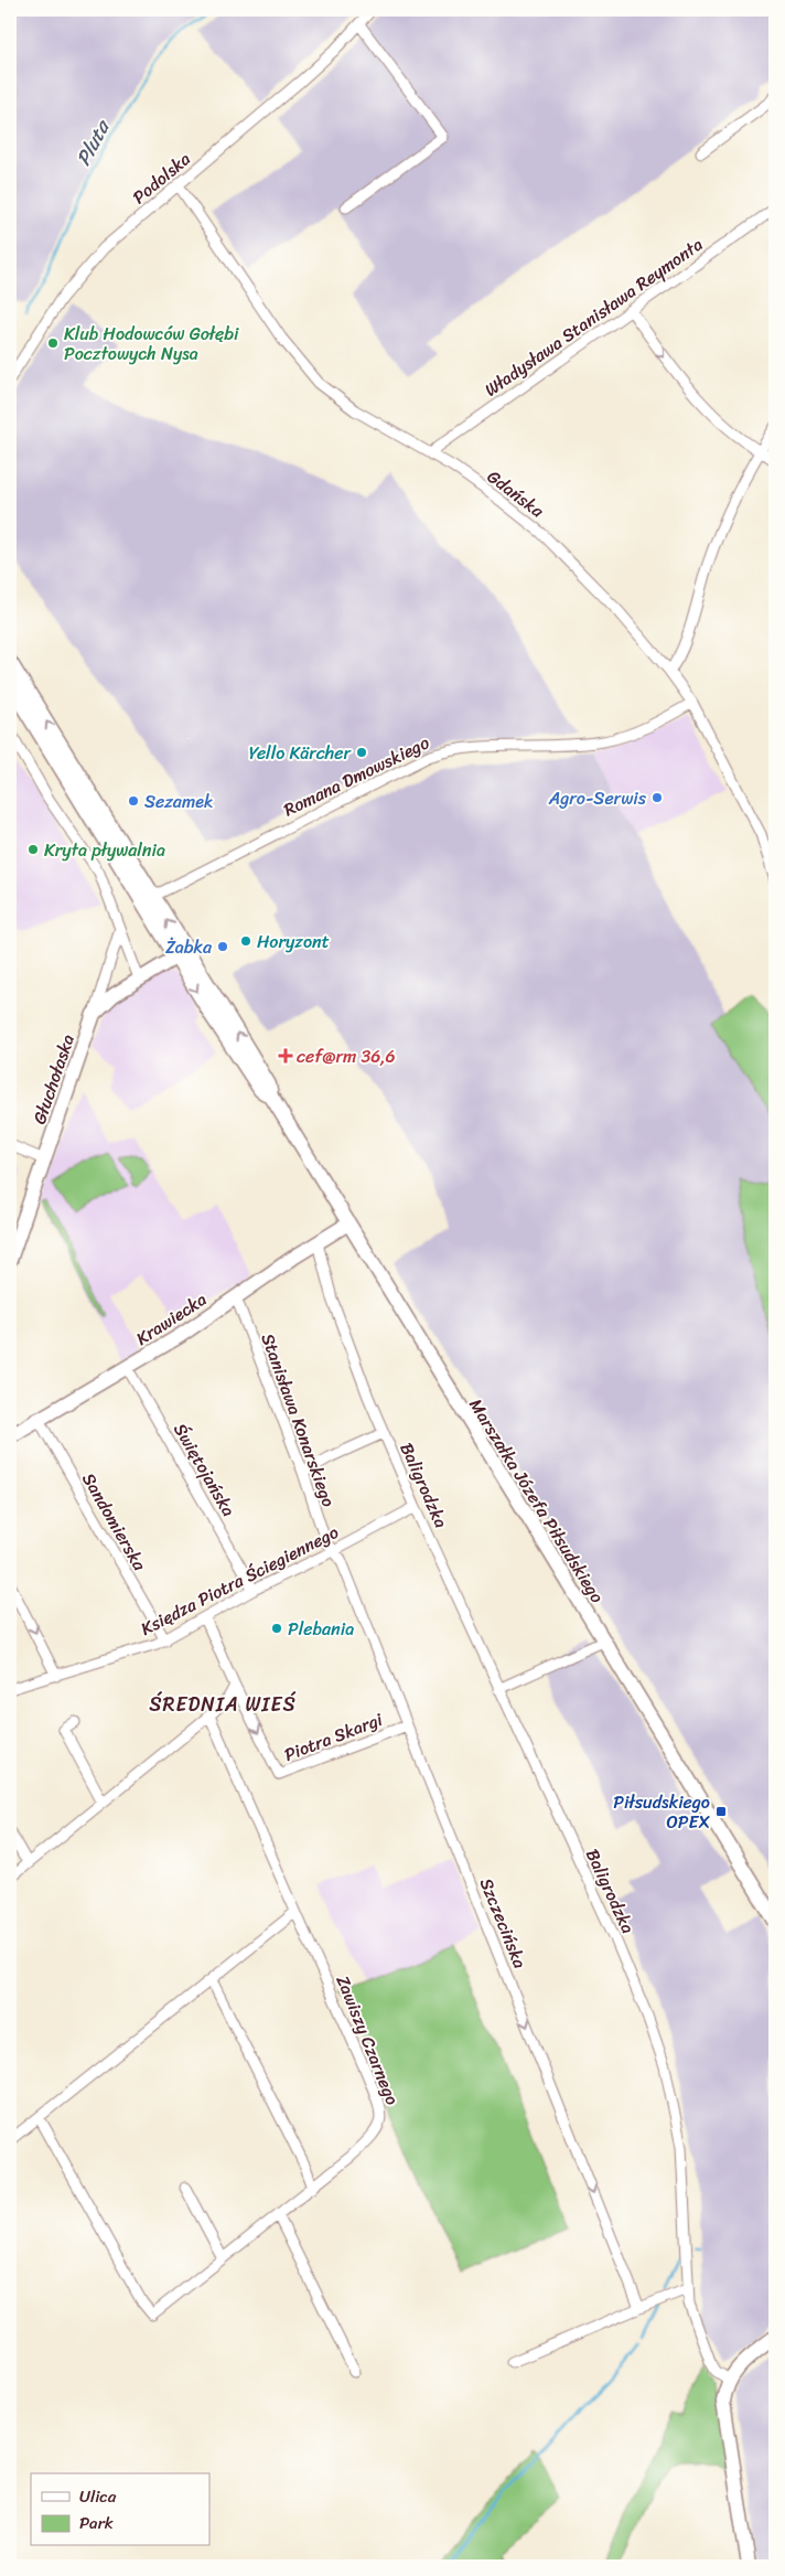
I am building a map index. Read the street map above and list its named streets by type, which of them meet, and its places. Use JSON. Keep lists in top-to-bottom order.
{
  "streets": {
    "main road": ["Głuchołaska", "Krawiecka", "Marszałka Józefa Piłsudskiego"],
    "street": [
      "Podolska",
      "Władysława Stanisława Reymonta",
      "Gdańska",
      "Romana Dmowskiego",
      "Stanisława Konarskiego",
      "Świętojańska",
      "Baligrodzka",
      "Sandomierska",
      "Księdza Piotra Ściegiennego",
      "Piotra Skargi",
      "Szczecińska",
      "Zawiszy Czarnego"
    ]
  },
  "crossings": [
    ["Podolska", "Gdańska"],
    ["Władysława Stanisława Reymonta", "Gdańska"],
    ["Gdańska", "Romana Dmowskiego"],
    ["Romana Dmowskiego", "Marszałka Józefa Piłsudskiego"],
    ["Głuchołaska", "Marszałka Józefa Piłsudskiego"],
    ["Krawiecka", "Stanisława Konarskiego"],
    ["Krawiecka", "Świętojańska"],
    ["Krawiecka", "Baligrodzka"],
    ["Krawiecka", "Marszałka Józefa Piłsudskiego"],
    ["Krawiecka", "Sandomierska"],
    ["Stanisława Konarskiego", "Baligrodzka"],
    ["Stanisława Konarskiego", "Księdza Piotra Ściegiennego"],
    ["Stanisława Konarskiego", "Szczecińska"],
    ["Świętojańska", "Księdza Piotra Ściegiennego"],
    ["Baligrodzka", "Księdza Piotra Ściegiennego"],
    ["Sandomierska", "Księdza Piotra Ściegiennego"],
    ["Księdza Piotra Ściegiennego", "Piotra Skargi"],
    ["Księdza Piotra Ściegiennego", "Szczecińska"],
    ["Piotra Skargi", "Szczecińska"]
  ],
  "one_way": ["Szczecińska"],
  "districts": ["ŚREDNIA WIEŚ"],
  "water": ["Pluta"],
  "places": {
    "other": [
      "Klub Hodowców Gołębi Pocztowych Nysa",
      "Yello Kärcher",
      "Agro-Serwis",
      "Sezamek",
      "Kryta pływalnia",
      "Horyzont",
      "Żabka",
      "Plebania"
    ],
    "health": ["cef@rm 36,6"],
    "transit": ["Piłsudskiego OPEX"]
  },
  "legend": ["Ulica", "Park"]
}
